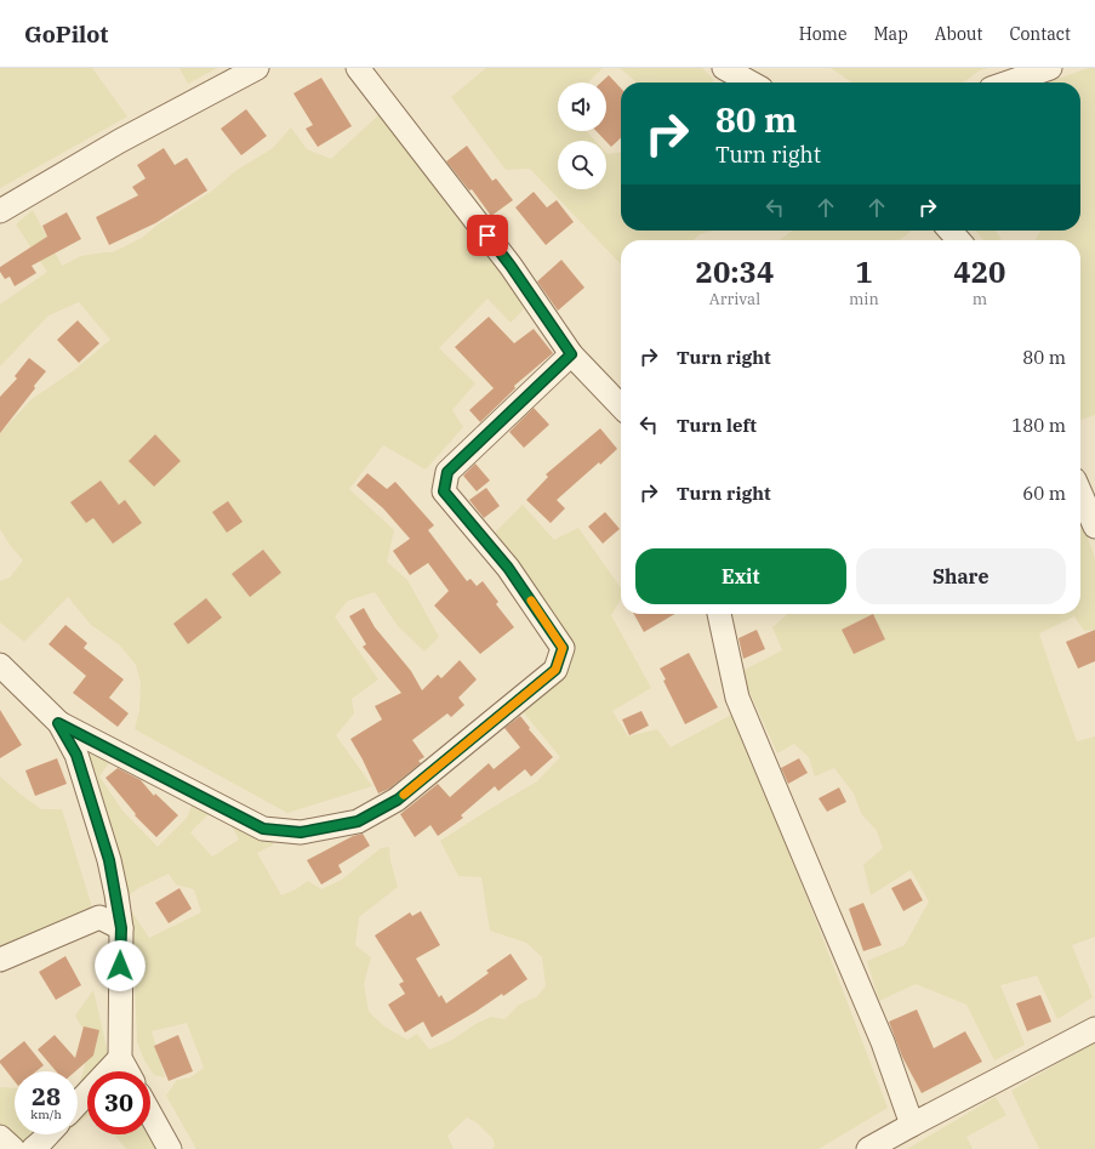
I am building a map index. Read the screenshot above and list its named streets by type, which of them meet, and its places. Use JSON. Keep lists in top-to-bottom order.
{
  "page": {
    "header": "GoPilot",
    "nav": [
      "Home",
      "Map",
      "About",
      "Contact"
    ],
    "turn": ["80 m", "Turn right"],
    "eta": [
      "20:34",
      "Arrival",
      "1",
      "min",
      "420",
      "m"
    ],
    "list": [
      {
        "name": "Turn right",
        "value": "80 m"
      },
      {
        "name": "Turn left",
        "value": "180 m"
      },
      {
        "name": "Turn right",
        "value": "60 m"
      }
    ],
    "buttons": ["Exit", "Share"],
    "speed": "28 km/h",
    "limit": "30"
  }
}
